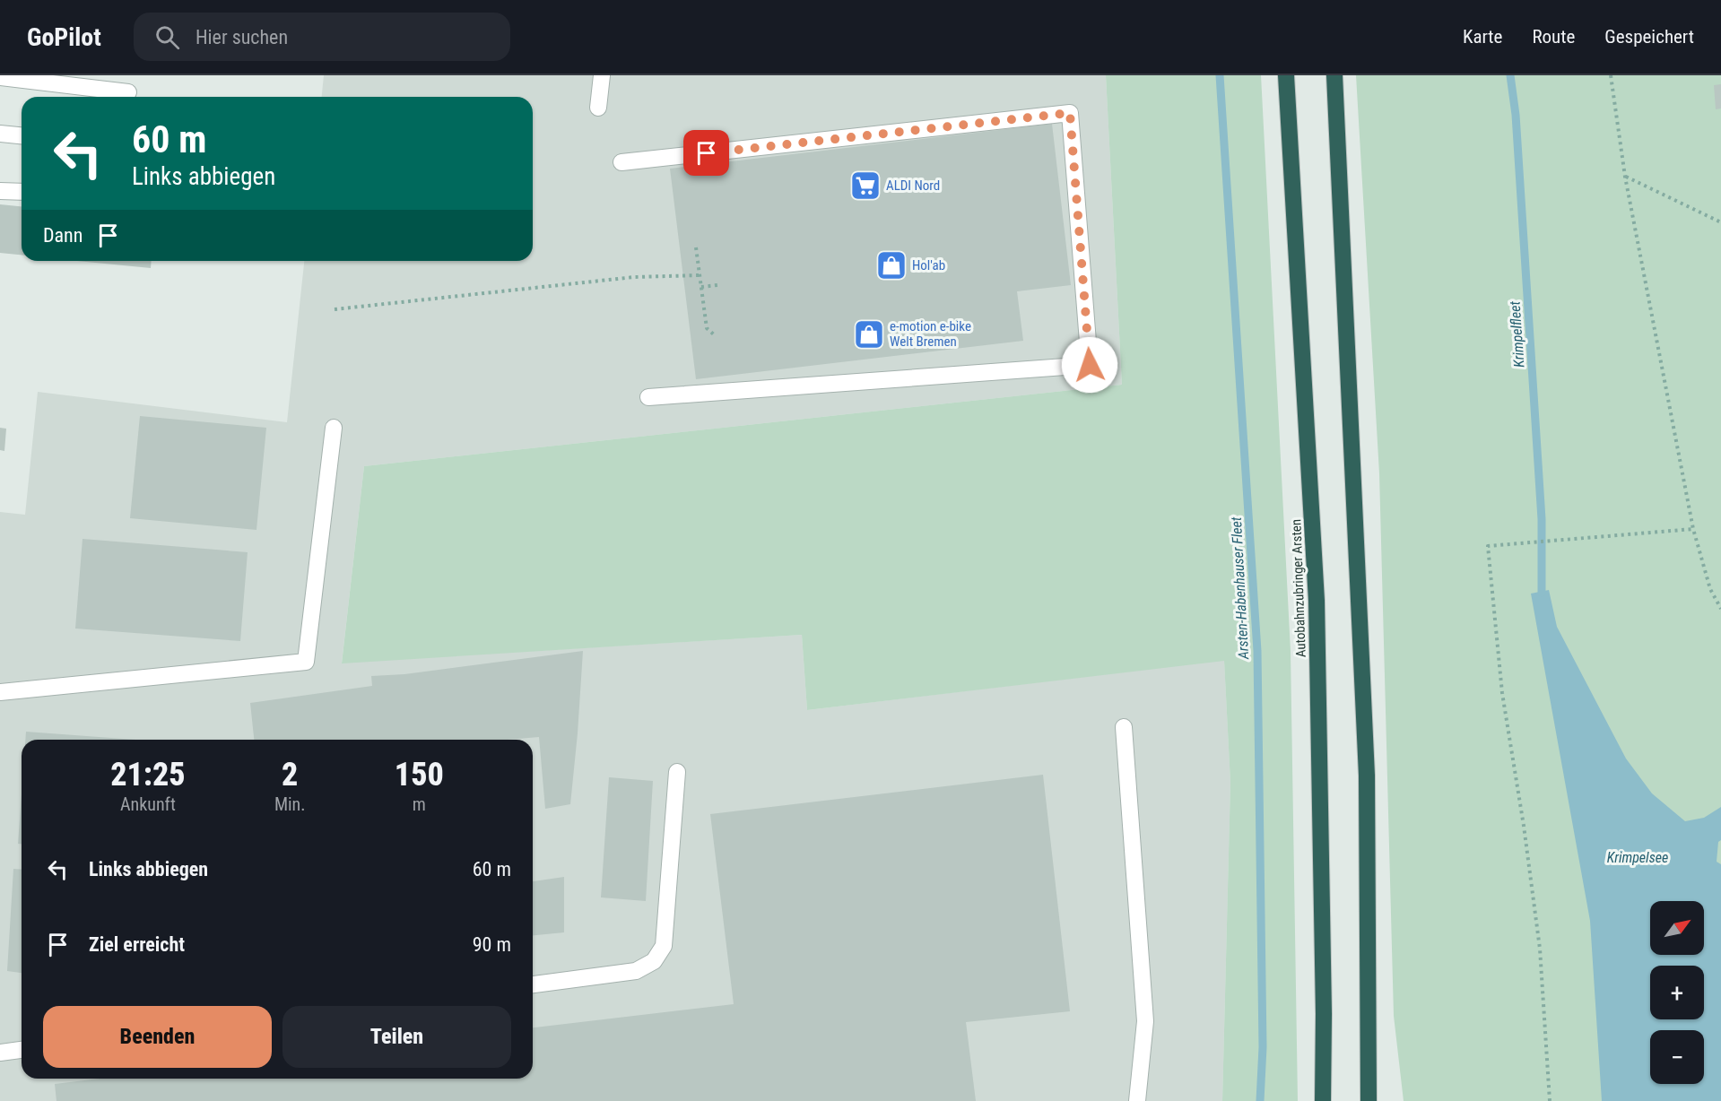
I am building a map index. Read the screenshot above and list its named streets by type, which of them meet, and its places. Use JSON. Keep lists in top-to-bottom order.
{
  "streets": {
    "highway": ["Autobahnzubringer Arsten"]
  },
  "water": ["Krimpelfleet", "Arsten-Habenhauser Fleet", "Krimpelsee"],
  "places": {
    "supermarket": ["ALDI Nord"],
    "shop": ["Hol'ab", "e-motion e-bike Welt Bremen"]
  },
  "north": "top right",
  "page": {
    "header": "GoPilot",
    "search": "Hier suchen",
    "nav": ["Karte", "Route", "Gespeichert"],
    "turn": ["60 m", "Links abbiegen"],
    "then": "Dann",
    "eta": [
      "21:25",
      "Ankunft",
      "2",
      "Min.",
      "150",
      "m"
    ],
    "list": [
      {
        "name": "Links abbiegen",
        "value": "60 m"
      },
      {
        "name": "Ziel erreicht",
        "value": "90 m"
      }
    ],
    "map_buttons": ["+", "−"],
    "buttons": ["Beenden", "Teilen"]
  }
}
